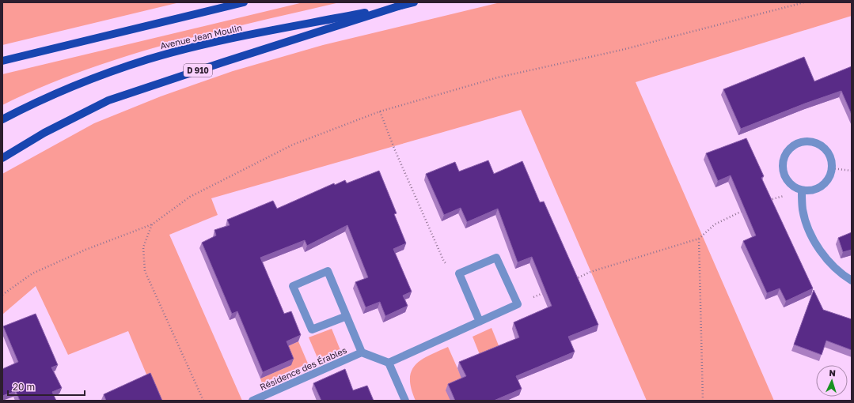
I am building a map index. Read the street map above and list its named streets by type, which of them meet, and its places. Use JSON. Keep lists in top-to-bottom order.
{
  "streets": {
    "main road": ["Avenue Jean Moulin", "D 910"],
    "street": ["Résidence des Érables"]
  },
  "crossings": [
    ["Avenue Jean Moulin", "D 910"]
  ],
  "scale_bar": "20 m",
  "north": "top"
}
